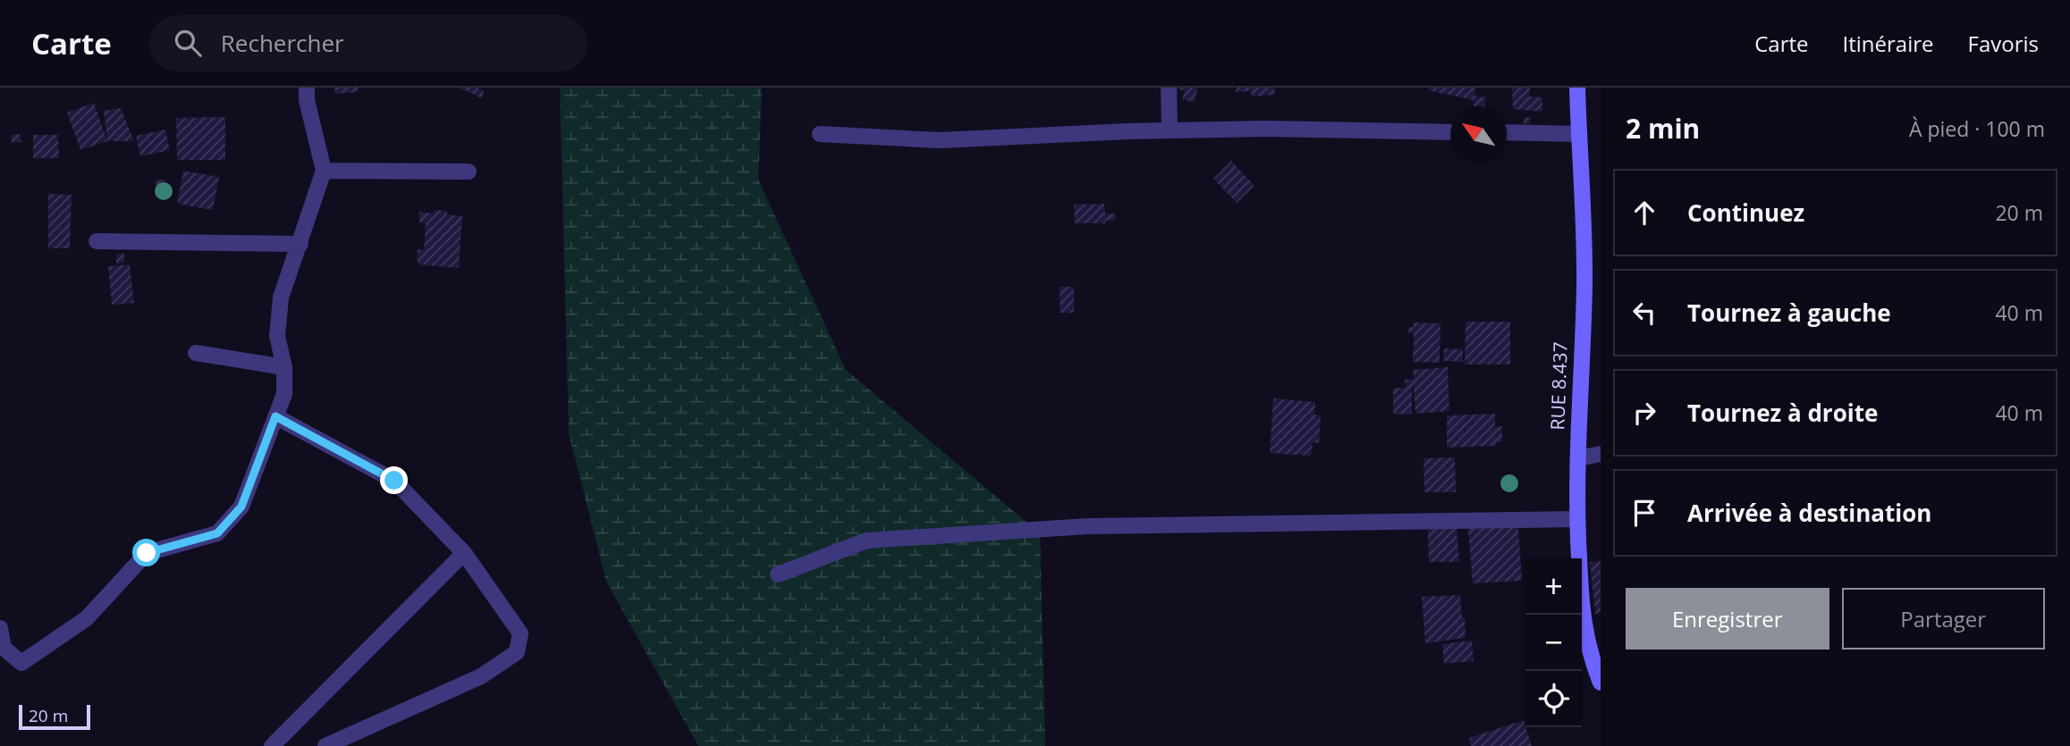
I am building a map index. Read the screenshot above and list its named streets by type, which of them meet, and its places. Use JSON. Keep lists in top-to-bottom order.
{
  "streets": {
    "main road": ["RUE 8.437"]
  },
  "scale_bar": "20 m",
  "north": "top left",
  "page": {
    "header": "Carte",
    "search": "Rechercher",
    "nav": ["Carte", "Itinéraire", "Favoris"],
    "heading": ["2 min", "À pied · 100 m"],
    "list": [
      ["Continuez", "20 m"],
      ["Tournez à gauche", "40 m"],
      ["Tournez à droite", "40 m"],
      "Arrivée à destination"
    ],
    "map_buttons": ["+", "−"],
    "buttons": ["Enregistrer", "Partager"],
    "scale": "20 m"
  }
}
